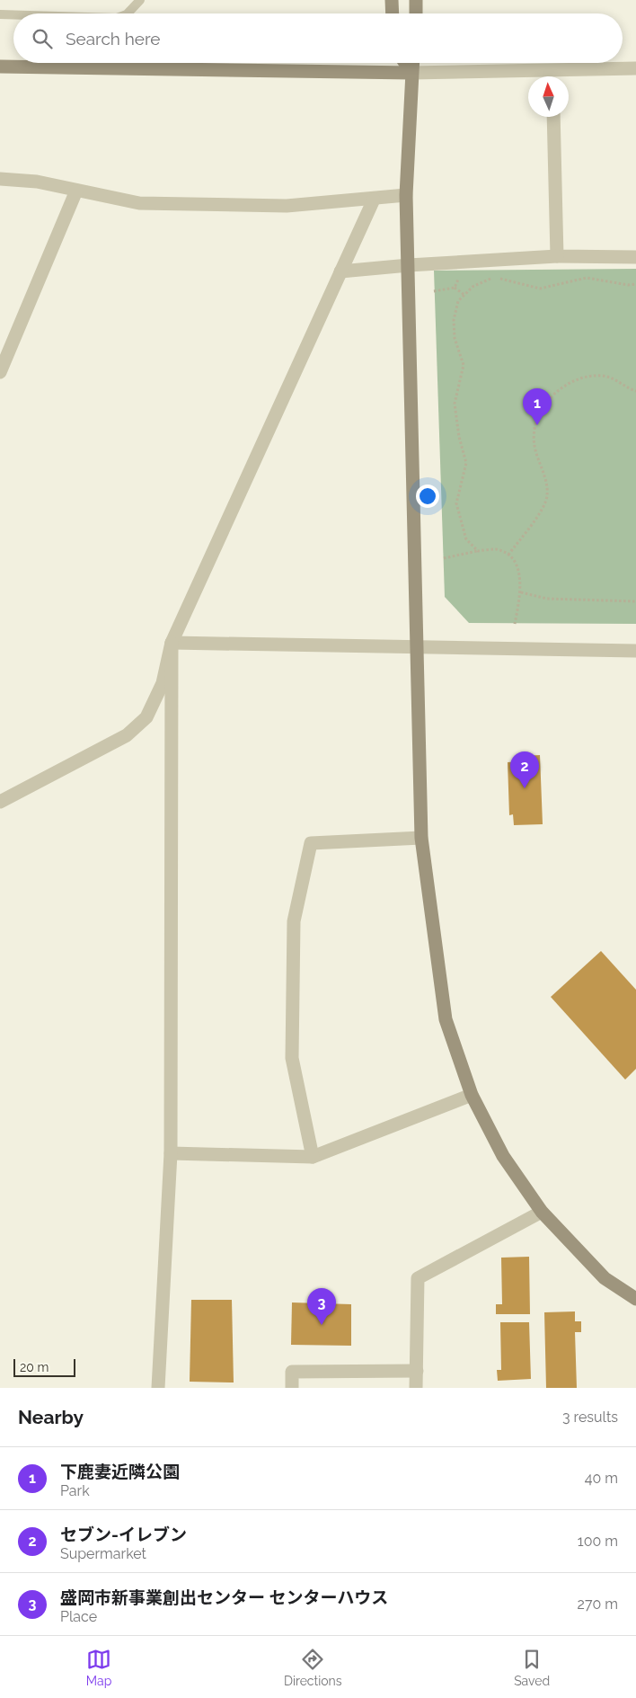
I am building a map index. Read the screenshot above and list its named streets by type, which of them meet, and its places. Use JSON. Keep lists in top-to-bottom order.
{
  "scale_bar": "20 m",
  "north": "top",
  "page": {
    "search": "Search here",
    "pins": ["1", "2", "3"],
    "scale": "20 m",
    "heading": ["Nearby", "3 results"],
    "list": [
      {
        "mark": "1",
        "name": "下鹿妻近隣公園",
        "note": "Park",
        "value": "40 m"
      },
      {
        "mark": "2",
        "name": "セブン-イレブン",
        "note": "Supermarket",
        "value": "100 m"
      },
      {
        "mark": "3",
        "name": "盛岡市新事業創出センター センターハウス",
        "note": "Place",
        "value": "270 m"
      }
    ],
    "nav": ["Map", "Directions", "Saved"]
  }
}
